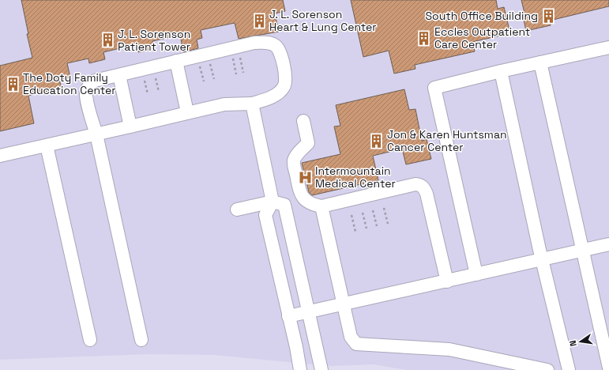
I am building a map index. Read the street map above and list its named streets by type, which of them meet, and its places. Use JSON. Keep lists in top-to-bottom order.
{
  "places": {
    "building": [
      "South Office Building",
      "J. L. Sorenson Heart & Lung Center",
      "Eccles Outpatient Care Center",
      "J. L. Sorenson Patient Tower",
      "The Doty Family Education Center",
      "Jon & Karen Huntsman Cancer Center"
    ],
    "hospital": ["Intermountain Medical Center"]
  },
  "north": "left"
}
